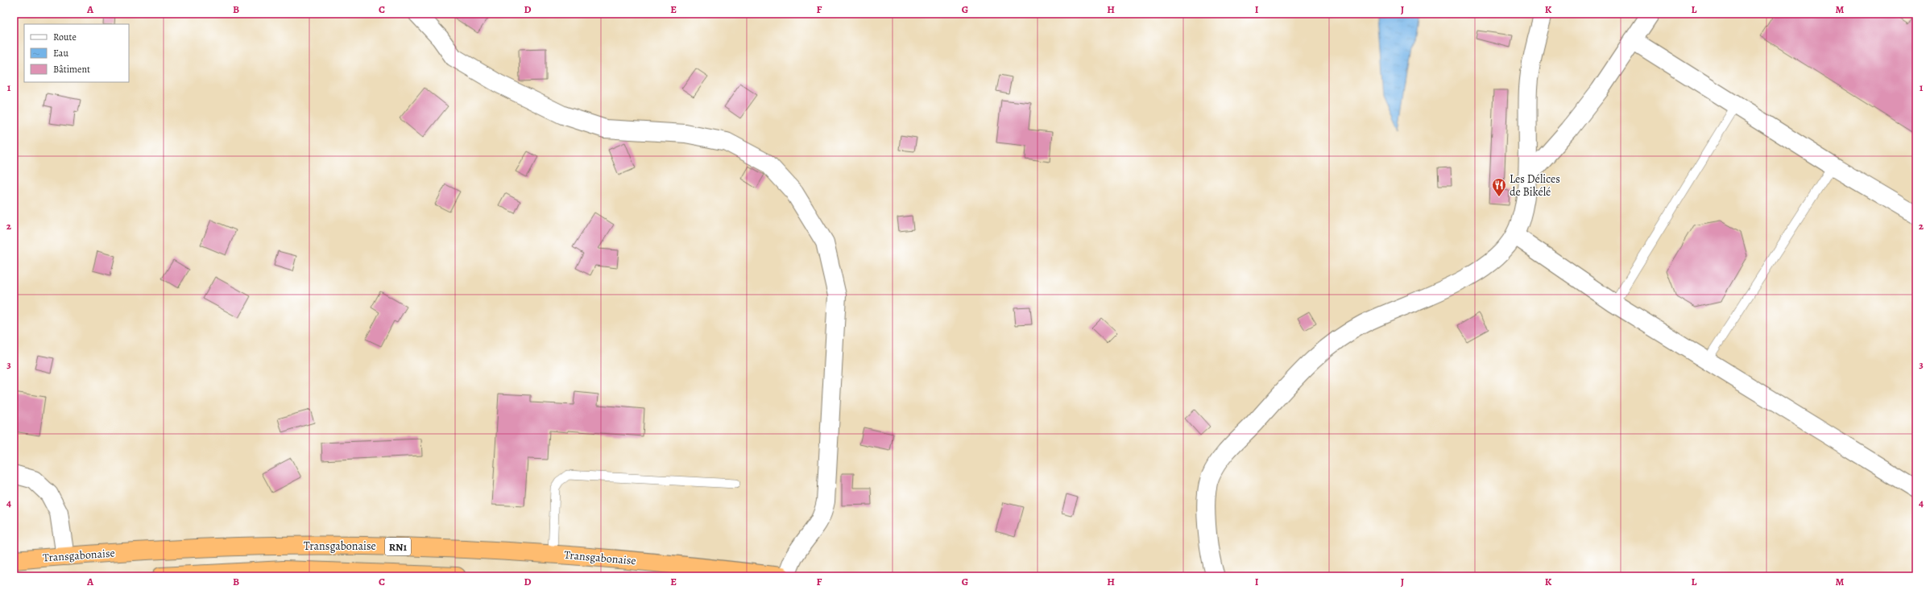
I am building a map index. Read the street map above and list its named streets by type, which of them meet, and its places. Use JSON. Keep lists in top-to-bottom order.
{
  "streets": {
    "highway": ["Transgabonaise", "RN1"]
  },
  "places": {
    "restaurant": ["Les Délices de Bikélé"]
  },
  "legend": ["Route", "Eau", "Bâtiment"],
  "grid": {
    "columns": [
      "A",
      "B",
      "C",
      "D",
      "E",
      "F",
      "G",
      "H",
      "I",
      "J",
      "K",
      "L",
      "M"
    ],
    "rows": [
      "1",
      "2",
      "3",
      "4"
    ]
  }
}
